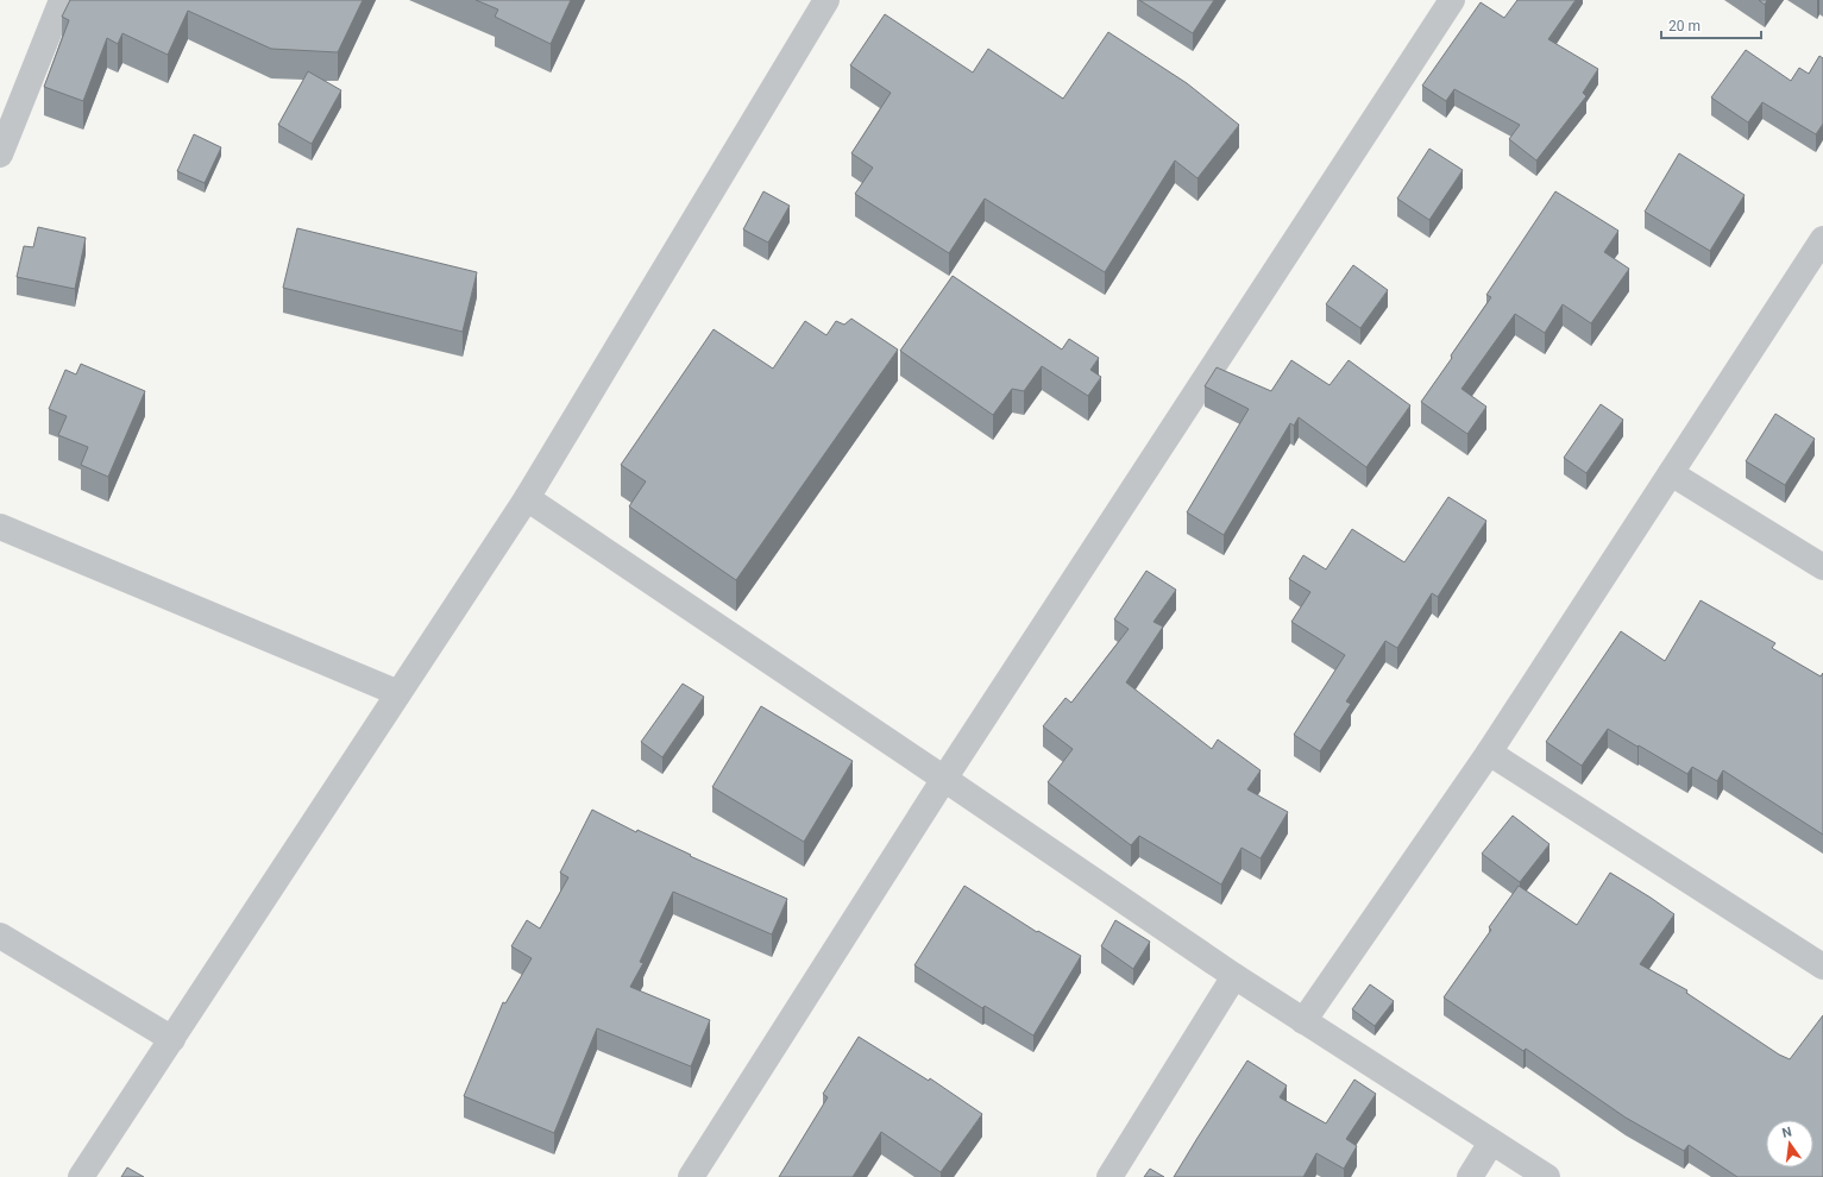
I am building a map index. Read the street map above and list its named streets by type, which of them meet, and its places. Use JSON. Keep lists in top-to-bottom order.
{
  "scale_bar": "20 m",
  "north": "top"
}
